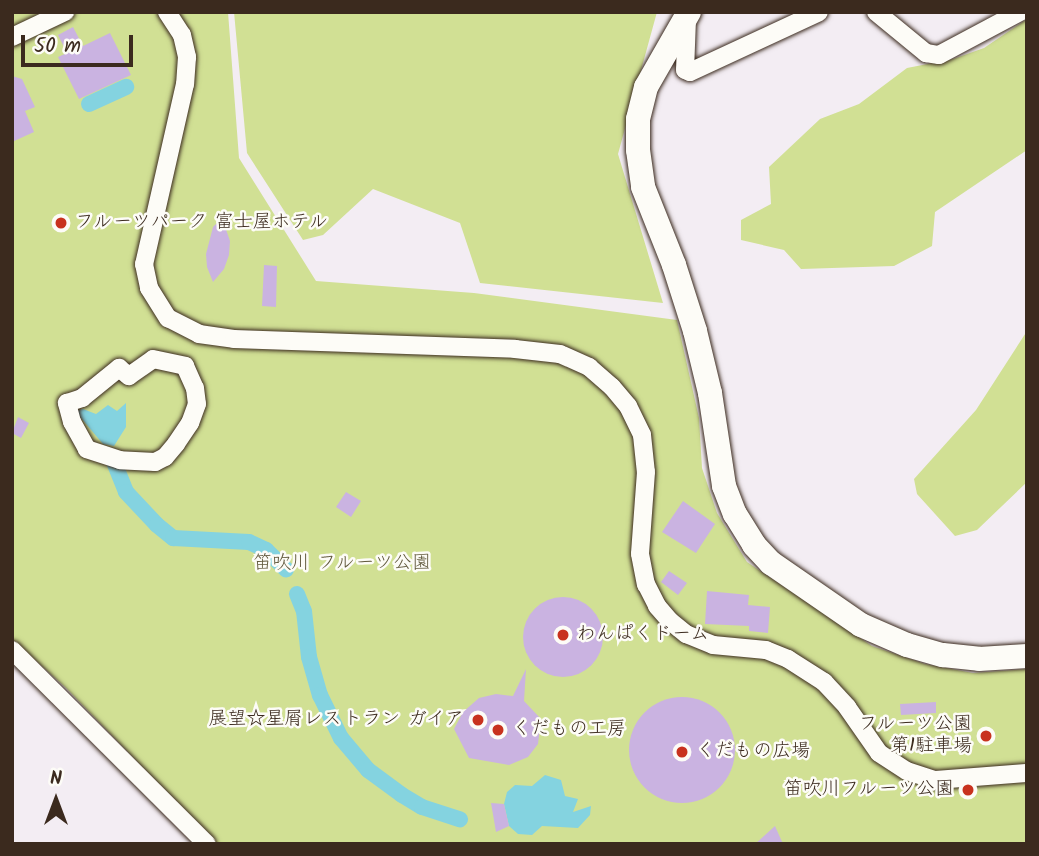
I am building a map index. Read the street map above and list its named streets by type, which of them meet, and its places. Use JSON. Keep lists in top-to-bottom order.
{
  "parks": ["笛吹川 フルーツ公園"],
  "places": [
    "フルーツパーク 富士屋ホテル",
    "わんぱくドーム",
    "展望☆星屑レストラン ガイア",
    "くだもの工房",
    "フルーツ公園 第1駐車場",
    "くだもの広場",
    "笛吹川フルーツ公園"
  ],
  "scale_bar": "50 m",
  "north": "top"
}
